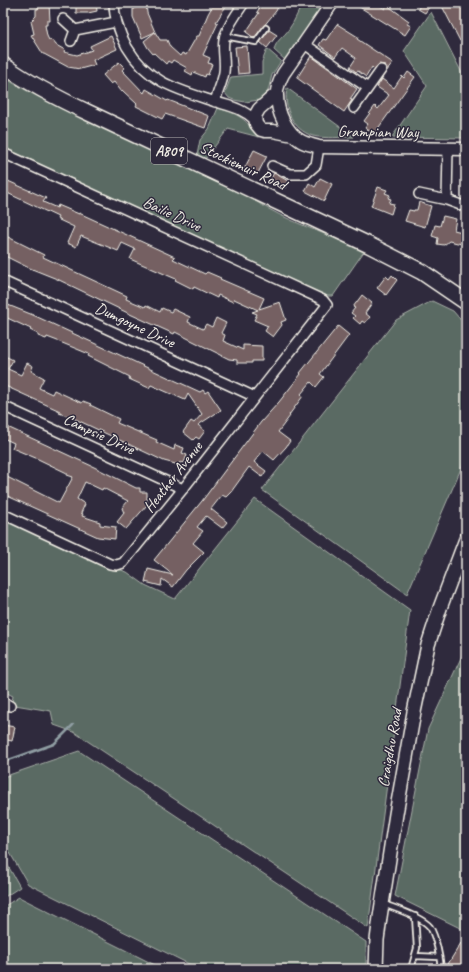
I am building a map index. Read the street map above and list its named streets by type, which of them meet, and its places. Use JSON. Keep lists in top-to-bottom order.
{
  "streets": {
    "main road": ["A809", "Stockiemuir Road", "Craigdhu Road"],
    "street": [
      "Grampian Way",
      "Bailie Drive",
      "Dumgoyne Drive",
      "Campsie Drive",
      "Heather Avenue"
    ]
  },
  "crossings": [
    ["Bailie Drive", "Heather Avenue"],
    ["Dumgoyne Drive", "Heather Avenue"],
    ["Campsie Drive", "Heather Avenue"]
  ]
}
